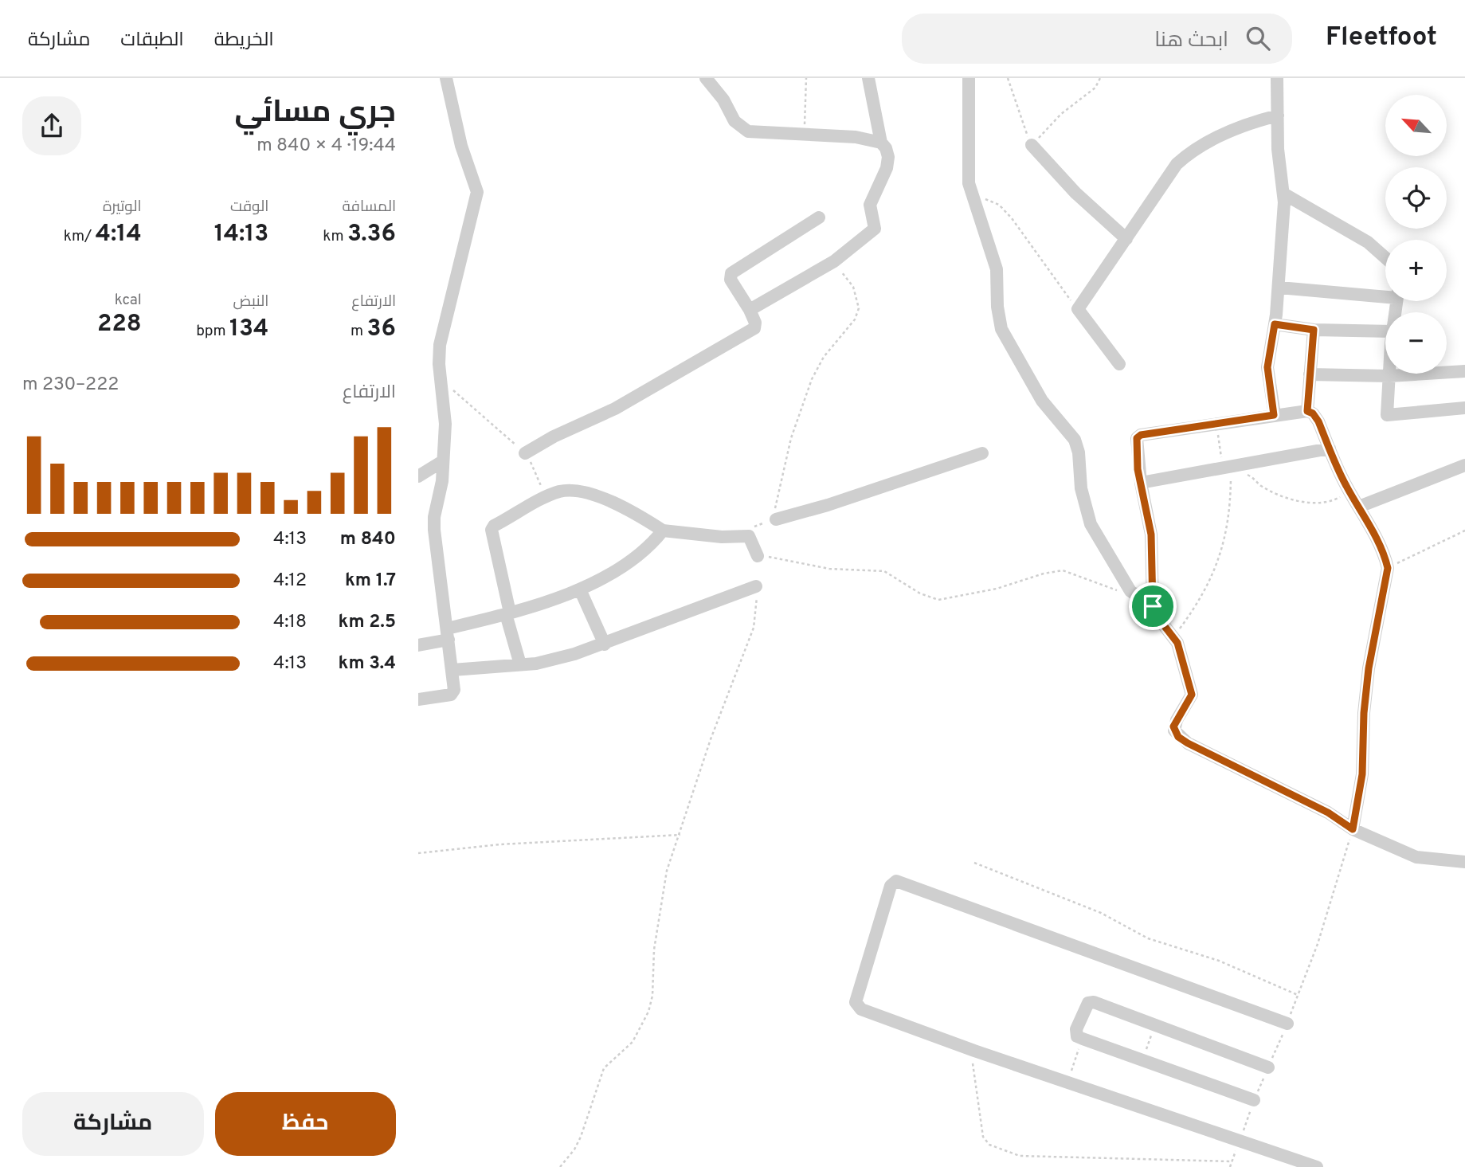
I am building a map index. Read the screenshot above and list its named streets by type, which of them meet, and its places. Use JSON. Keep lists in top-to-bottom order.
{
  "north": "top left",
  "page": {
    "header": "Fleetfoot",
    "search": "ابحث هنا",
    "nav": ["الخريطة", "الطبقات", "مشاركة"],
    "heading": ["جري مسائي", "19:44 · 4 × 840 m"],
    "map_buttons": ["+", "−"],
    "stats": [
      ["المسافة", "3.36 km"],
      ["الوقت", "14:13"],
      ["الوتيرة", "4:14 /km"],
      ["الارتفاع", "36 m"],
      ["النبض", "134 bpm"],
      ["kcal", "228"]
    ],
    "chart": ["الارتفاع", "222–230 m"],
    "list": [
      {
        "name": "840 m",
        "note": "4:13"
      },
      {
        "name": "1.7 km",
        "note": "4:12"
      },
      {
        "name": "2.5 km",
        "note": "4:18"
      },
      {
        "name": "3.4 km",
        "note": "4:13"
      }
    ],
    "buttons": ["حفظ", "مشاركة"]
  }
}
